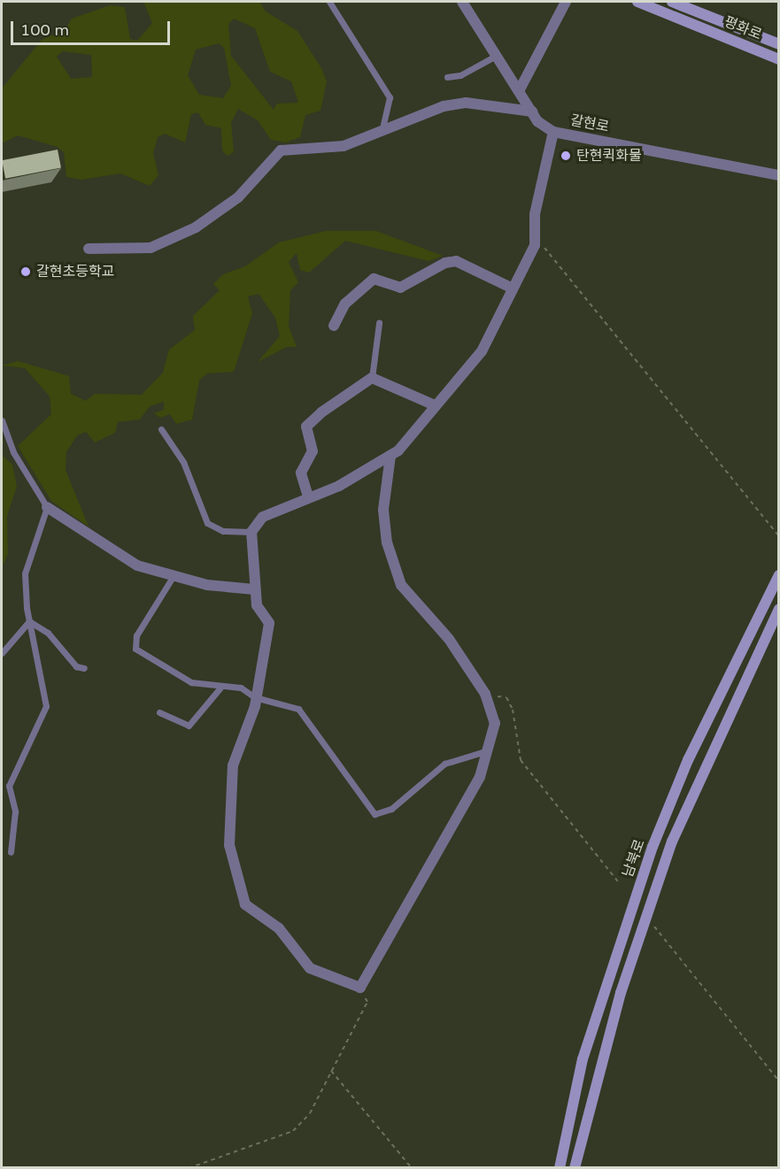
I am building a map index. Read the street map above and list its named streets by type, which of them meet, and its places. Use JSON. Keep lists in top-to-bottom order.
{
  "streets": {
    "main road": ["평화로", "남북로"],
    "street": ["갈현로"]
  },
  "places": ["탄현퀵화물", "갈현초등학교"],
  "scale_bar": "100 m"
}
